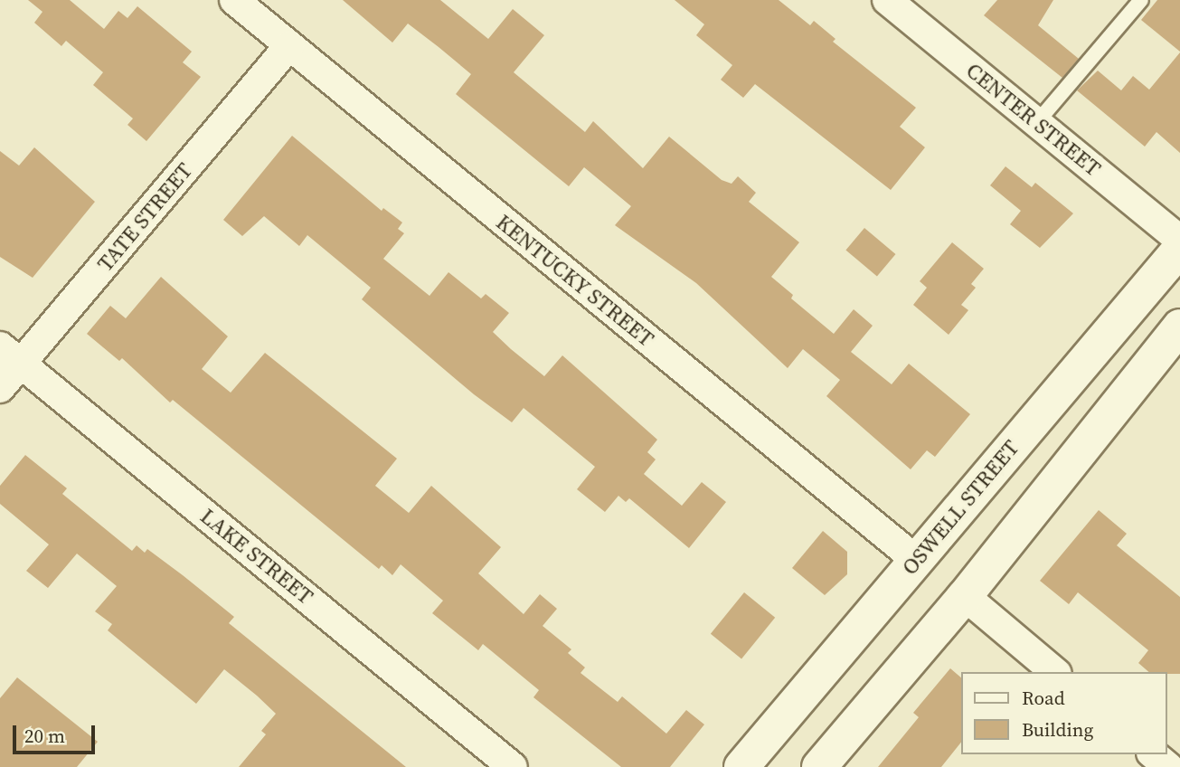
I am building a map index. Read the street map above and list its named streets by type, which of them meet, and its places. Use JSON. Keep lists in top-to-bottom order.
{
  "streets": {
    "main road": ["OSWELL STREET"],
    "street": [
      "CENTER STREET",
      "TATE STREET",
      "KENTUCKY STREET",
      "LAKE STREET"
    ]
  },
  "crossings": [
    ["TATE STREET", "KENTUCKY STREET"],
    ["TATE STREET", "LAKE STREET"],
    ["KENTUCKY STREET", "OSWELL STREET"]
  ],
  "legend": ["Road", "Building"],
  "scale_bar": "20 m"
}
